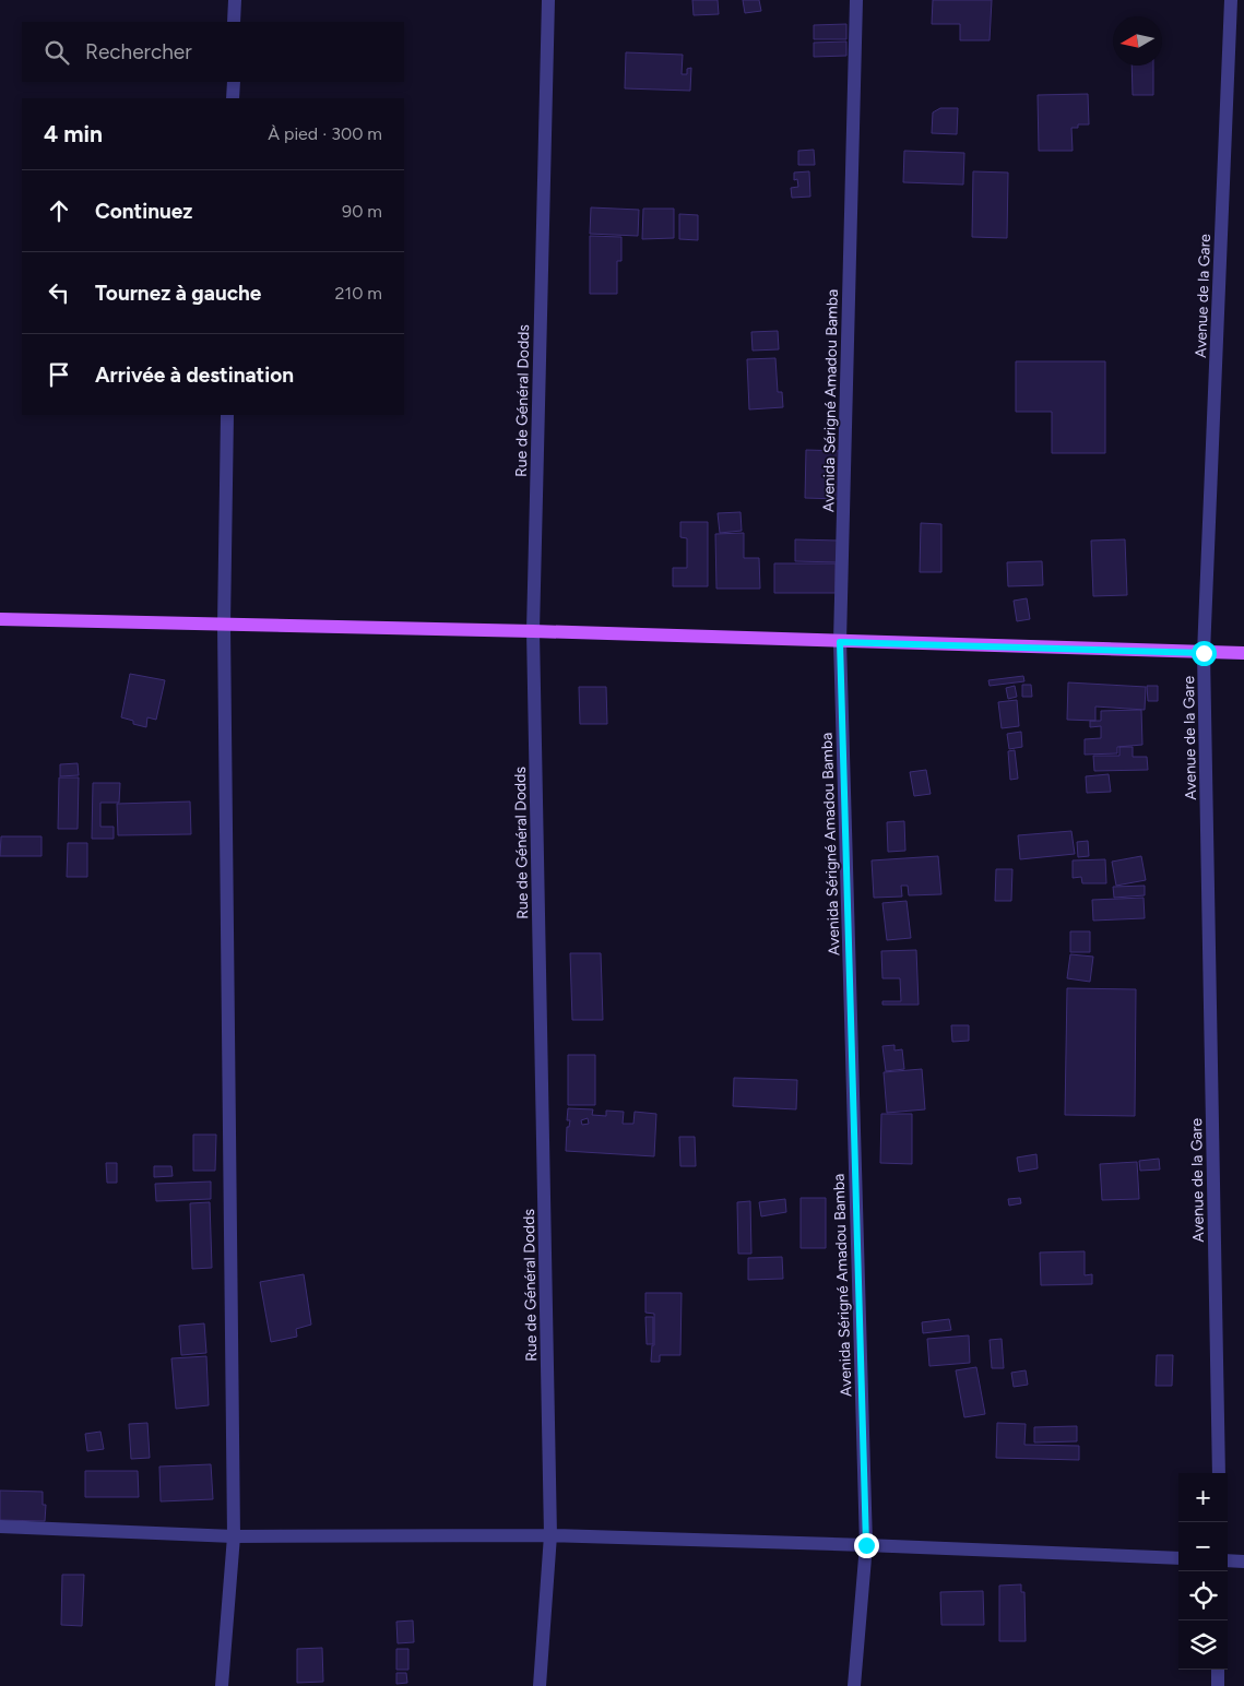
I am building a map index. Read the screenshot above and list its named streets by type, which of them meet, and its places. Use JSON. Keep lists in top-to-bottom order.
{
  "streets": {
    "street": ["Avenue de la Gare", "Rue de Général Dodds", "Avenida Sérigné Amadou Bamba"]
  },
  "north": "left",
  "page": {
    "search": "Rechercher",
    "heading": ["4 min", "À pied · 300 m"],
    "list": [
      ["Continuez", "90 m"],
      ["Tournez à gauche", "210 m"],
      "Arrivée à destination"
    ],
    "map_buttons": ["+", "−"]
  }
}
